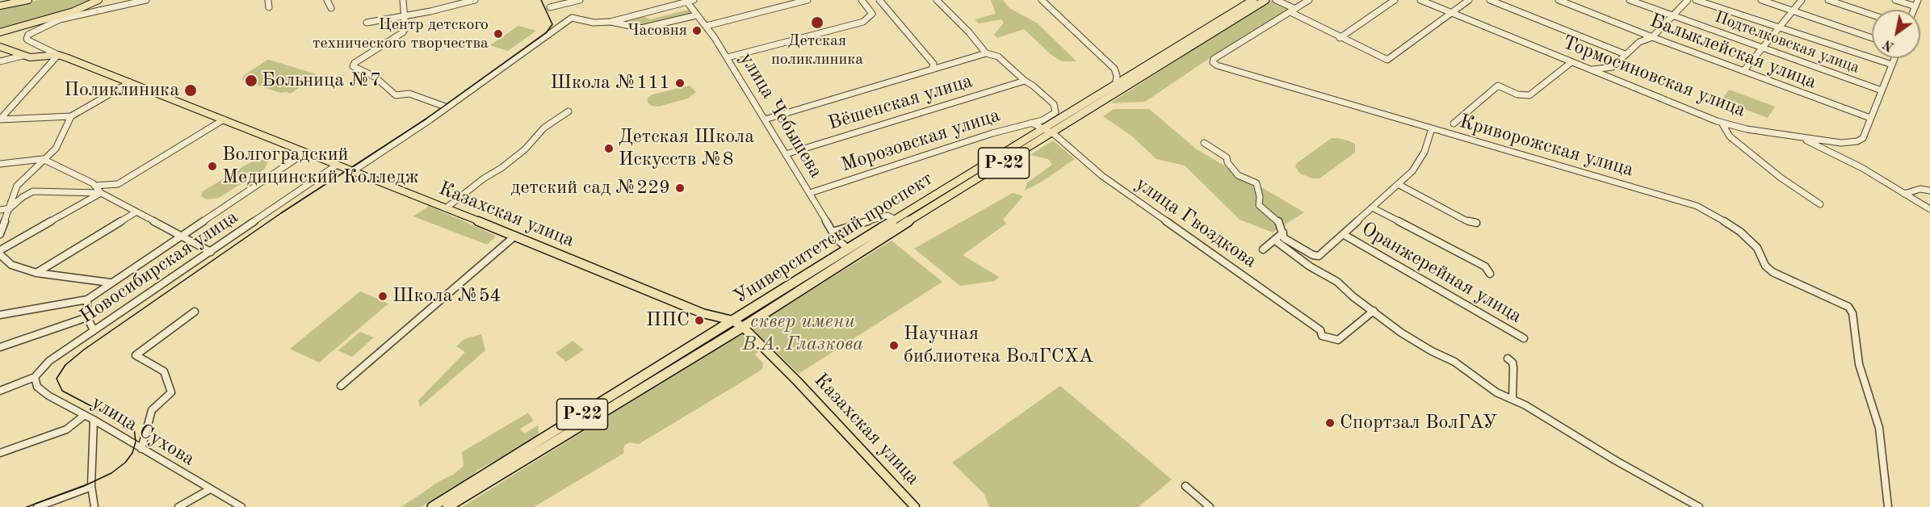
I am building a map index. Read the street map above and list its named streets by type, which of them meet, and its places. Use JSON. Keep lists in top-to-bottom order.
{
  "streets": {
    "highway": ["Р-22", "Университетский проспект"],
    "main road": ["Казахская улица"],
    "street": [
      "Подтелковская улица",
      "Балыклейская улица",
      "Тормосиновская улица",
      "Вёшенская улица",
      "улица Чебышева",
      "Морозовская улица",
      "Криворожская улица",
      "улица Гвоздкова",
      "Новосибирская улица",
      "Оранжерейная улица",
      "улица Сухова"
    ]
  },
  "crossings": [
    ["Балыклейская улица", "Тормосиновская улица"],
    ["Вёшенская улица", "улица Чебышева"],
    ["Вёшенская улица", "Морозовская улица"],
    ["улица Чебышева", "Морозовская улица"],
    ["улица Чебышева", "Университетский проспект"],
    ["Морозовская улица", "улица Гвоздкова"],
    ["Казахская улица", "Университетский проспект"],
    ["Казахская улица", "Новосибирская улица"],
    ["улица Гвоздкова", "Университетский проспект"],
    ["Новосибирская улица", "улица Сухова"]
  ],
  "parks": ["сквер имени В.А. Глазкова"],
  "places": [
    "Детская поликлиника",
    "Часовня",
    "Центр детского технического творчества",
    "Больница №7",
    "Школа №111",
    "Поликлиника",
    "Детская Школа Искусств №8",
    "Волгоградский Медицинский Колледж",
    "детский сад №229",
    "Школа №54",
    "ППС",
    "Научная библиотека ВолГСХА",
    "Спортзал ВолГАУ"
  ],
  "north": "bottom left"
}
